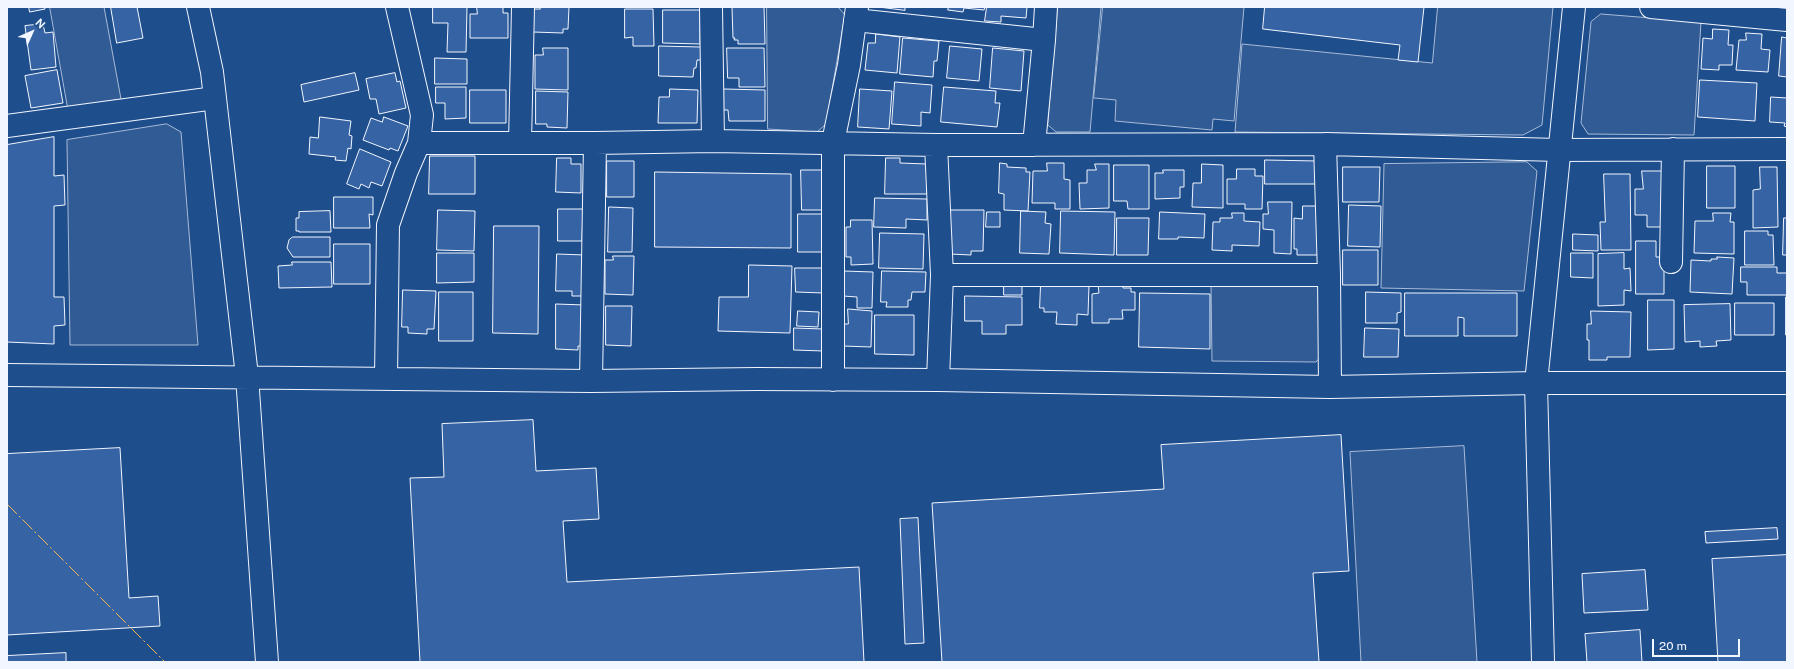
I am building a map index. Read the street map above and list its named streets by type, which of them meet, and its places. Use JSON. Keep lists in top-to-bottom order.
{
  "scale_bar": "20 m",
  "north": "top right"
}
